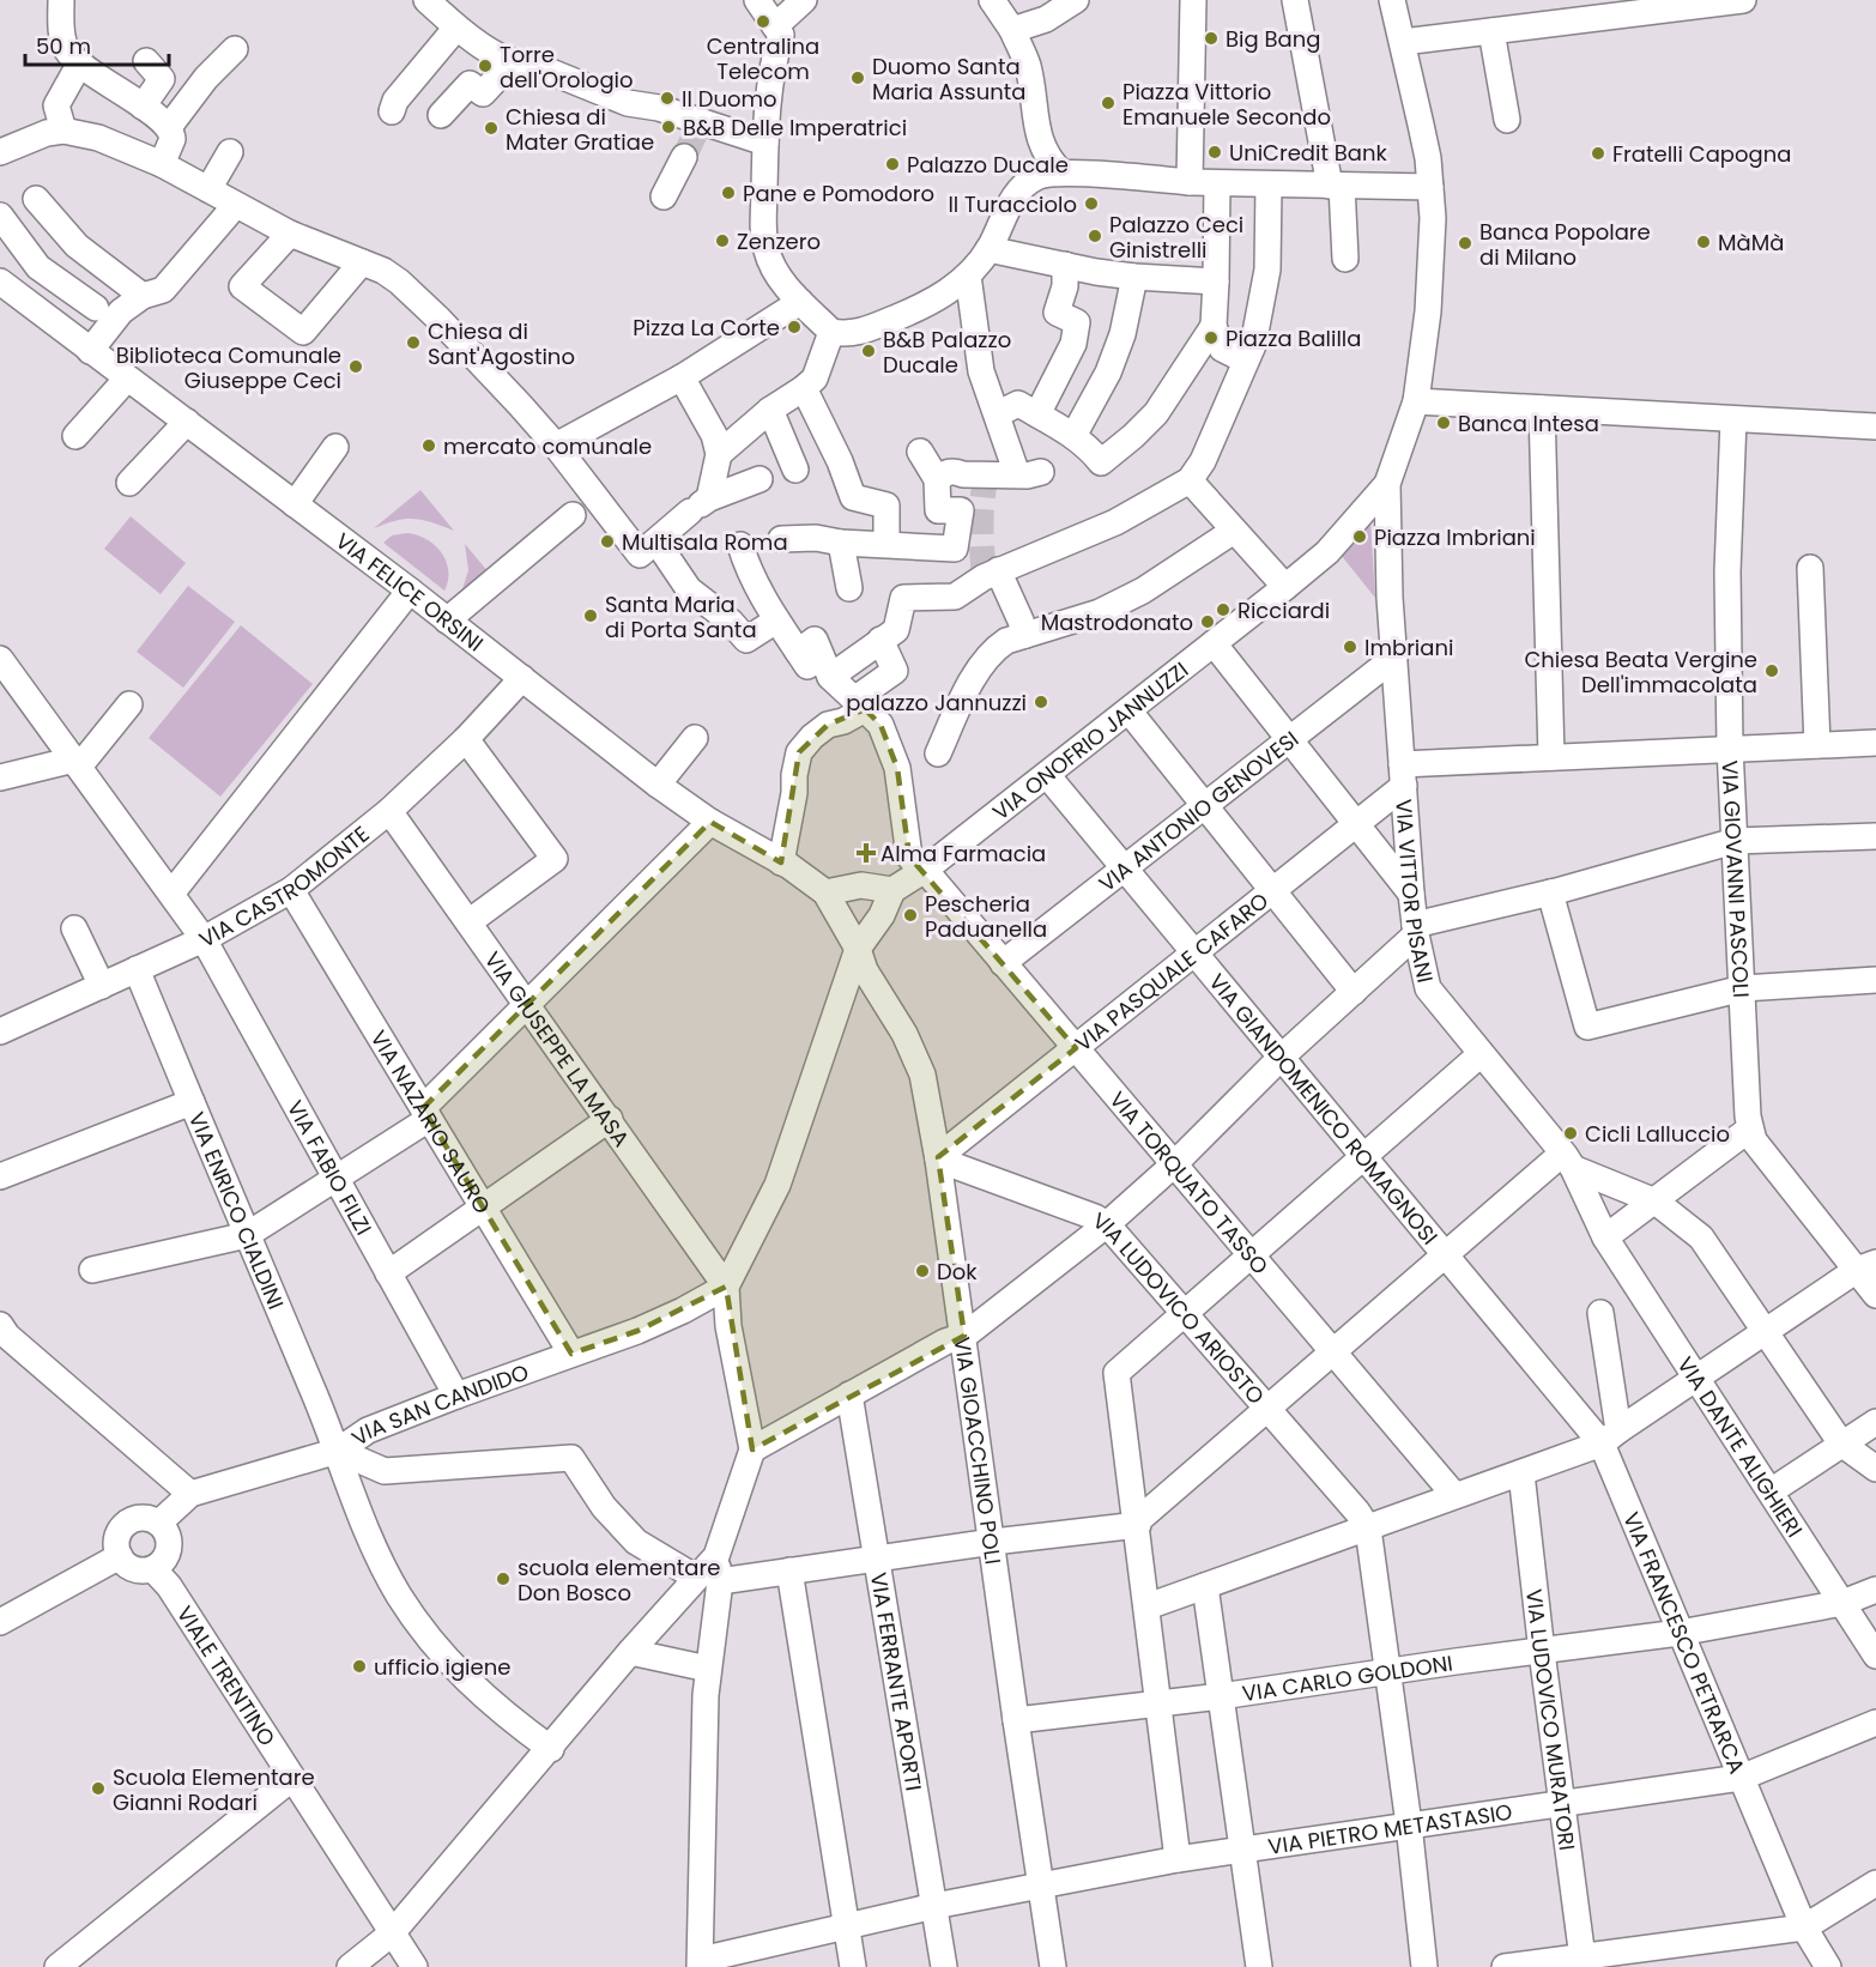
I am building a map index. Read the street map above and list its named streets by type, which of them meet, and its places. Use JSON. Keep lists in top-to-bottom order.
{
  "streets": {
    "street": [
      "VIA FELICE ORSINI",
      "VIA ONOFRIO JANNUZZI",
      "VIA ANTONIO GENOVESI",
      "VIA GIOVANNI PASCOLI",
      "VIA CASTROMONTE",
      "VIA VITTOR PISANI",
      "VIA PASQUALE CAFARO",
      "VIA GIUSEPPE LA MASA",
      "VIA GIANDOMENICO ROMAGNOSI",
      "VIA NAZARIO SAURO",
      "VIA FABIO FILZI",
      "VIA TORQUATO TASSO",
      "VIA ENRICO CIALDINI",
      "VIA LUDOVICO ARIOSTO",
      "VIA SAN CANDIDO",
      "VIA DANTE ALIGHIERI",
      "VIA GIOACCHINO POLI",
      "VIA FRANCESCO PETRARCA",
      "VIALE TRENTINO",
      "VIA CARLO GOLDONI",
      "VIA FERRANTE APORTI",
      "VIA LUDOVICO MURATORI",
      "VIA PIETRO METASTASIO"
    ]
  },
  "crossings": [
    ["VIA FELICE ORSINI", "VIA CASTROMONTE"],
    ["VIA FELICE ORSINI", "VIA GIOACCHINO POLI"],
    ["VIA ONOFRIO JANNUZZI", "VIA GIANDOMENICO ROMAGNOSI"],
    ["VIA ONOFRIO JANNUZZI", "VIA TORQUATO TASSO"],
    ["VIA ANTONIO GENOVESI", "VIA VITTOR PISANI"],
    ["VIA ANTONIO GENOVESI", "VIA GIANDOMENICO ROMAGNOSI"],
    ["VIA ANTONIO GENOVESI", "VIA TORQUATO TASSO"],
    ["VIA CASTROMONTE", "VIA GIUSEPPE LA MASA"],
    ["VIA CASTROMONTE", "VIA NAZARIO SAURO"],
    ["VIA CASTROMONTE", "VIA FABIO FILZI"],
    ["VIA CASTROMONTE", "VIA ENRICO CIALDINI"],
    ["VIA VITTOR PISANI", "VIA PASQUALE CAFARO"],
    ["VIA VITTOR PISANI", "VIA DANTE ALIGHIERI"],
    ["VIA PASQUALE CAFARO", "VIA GIANDOMENICO ROMAGNOSI"],
    ["VIA PASQUALE CAFARO", "VIA TORQUATO TASSO"],
    ["VIA PASQUALE CAFARO", "VIA LUDOVICO ARIOSTO"],
    ["VIA PASQUALE CAFARO", "VIA GIOACCHINO POLI"],
    ["VIA GIUSEPPE LA MASA", "VIA SAN CANDIDO"],
    ["VIA GIANDOMENICO ROMAGNOSI", "VIA FRANCESCO PETRARCA"],
    ["VIA NAZARIO SAURO", "VIA SAN CANDIDO"],
    ["VIA FABIO FILZI", "VIA SAN CANDIDO"],
    ["VIA ENRICO CIALDINI", "VIA SAN CANDIDO"],
    ["VIA LUDOVICO ARIOSTO", "VIA GIOACCHINO POLI"],
    ["VIA SAN CANDIDO", "VIALE TRENTINO"],
    ["VIA DANTE ALIGHIERI", "VIA CARLO GOLDONI"],
    ["VIA GIOACCHINO POLI", "VIA CARLO GOLDONI"],
    ["VIA GIOACCHINO POLI", "VIA PIETRO METASTASIO"],
    ["VIA FRANCESCO PETRARCA", "VIA CARLO GOLDONI"],
    ["VIA FRANCESCO PETRARCA", "VIA PIETRO METASTASIO"],
    ["VIA CARLO GOLDONI", "VIA LUDOVICO MURATORI"],
    ["VIA FERRANTE APORTI", "VIA PIETRO METASTASIO"],
    ["VIA LUDOVICO MURATORI", "VIA PIETRO METASTASIO"]
  ],
  "places": {
    "other": [
      "Centralina Telecom",
      "Big Bang",
      "Torre dell'Orologio",
      "Duomo Santa Maria Assunta",
      "Il Duomo",
      "Piazza Vittorio Emanuele Secondo",
      "B&B Delle Imperatrici",
      "Chiesa di Mater Gratiae",
      "UniCredit Bank",
      "Fratelli Capogna",
      "Palazzo Ducale",
      "Pane e Pomodoro",
      "Il Turacciolo",
      "Palazzo Ceci Ginistrelli",
      "Zenzero",
      "MàMà",
      "Banca Popolare di Milano",
      "Pizza La Corte",
      "Piazza Balilla",
      "Chiesa di Sant'Agostino",
      "B&B Palazzo Ducale",
      "Biblioteca Comunale Giuseppe Ceci",
      "Banca Intesa",
      "mercato comunale",
      "Piazza Imbriani",
      "Multisala Roma",
      "Ricciardi",
      "Santa Maria di Porta Santa",
      "Mastrodonato",
      "Imbriani",
      "Chiesa Beata Vergine Dell'immacolata",
      "palazzo Jannuzzi",
      "Pescheria Paduanella",
      "Cicli Lalluccio",
      "Dok",
      "scuola elementare Don Bosco",
      "ufficio igiene",
      "Scuola Elementare Gianni Rodari"
    ],
    "health": ["Alma Farmacia"]
  },
  "scale_bar": "50 m"
}
